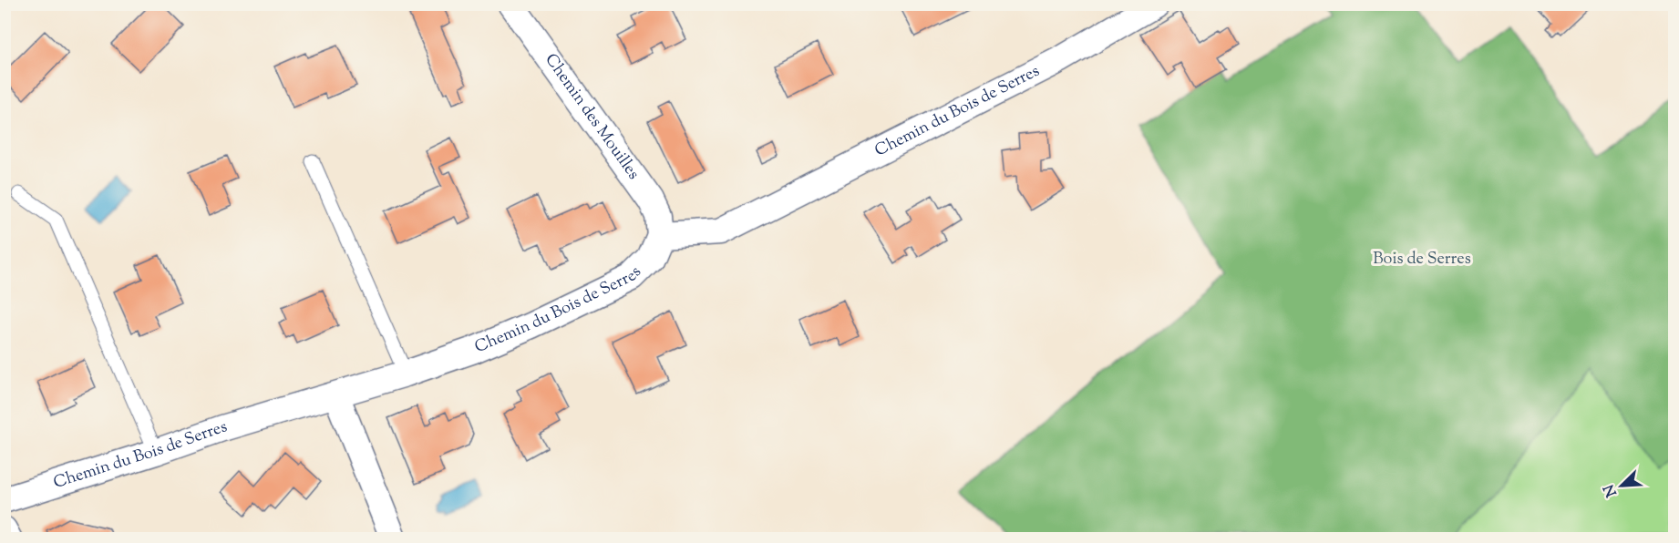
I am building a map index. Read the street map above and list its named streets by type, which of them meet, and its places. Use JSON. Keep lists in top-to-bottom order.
{
  "streets": {
    "street": ["Chemin du Bois de Serres", "Chemin des Mouilles"]
  },
  "crossings": [
    ["Chemin du Bois de Serres", "Chemin des Mouilles"]
  ],
  "parks": ["Bois de Serres"],
  "north": "bottom left"
}
